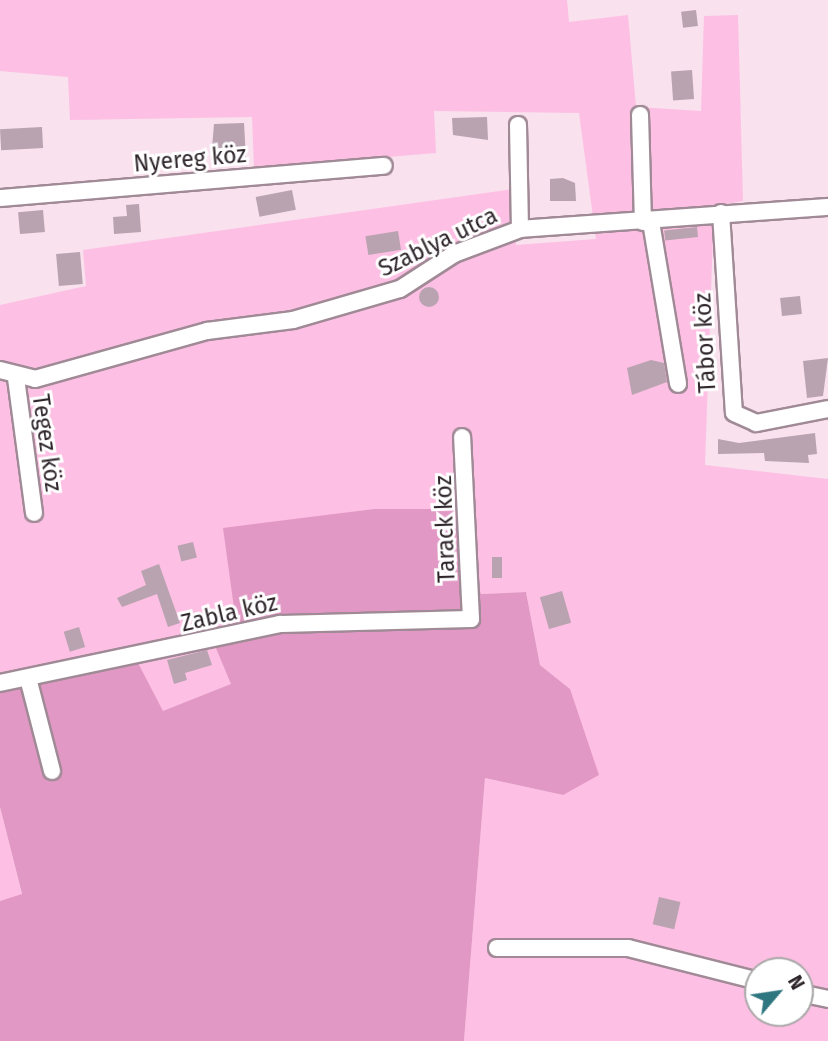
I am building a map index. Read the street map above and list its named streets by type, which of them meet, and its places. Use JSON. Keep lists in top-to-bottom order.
{
  "streets": {
    "street": [
      "Nyereg köz",
      "Szablya utca",
      "Tábor köz",
      "Tegez köz",
      "Tarack köz",
      "Zabla köz"
    ]
  },
  "crossings": [
    ["Szablya utca", "Tábor köz"],
    ["Szablya utca", "Tegez köz"],
    ["Tarack köz", "Zabla köz"]
  ],
  "north": "top right"
}
